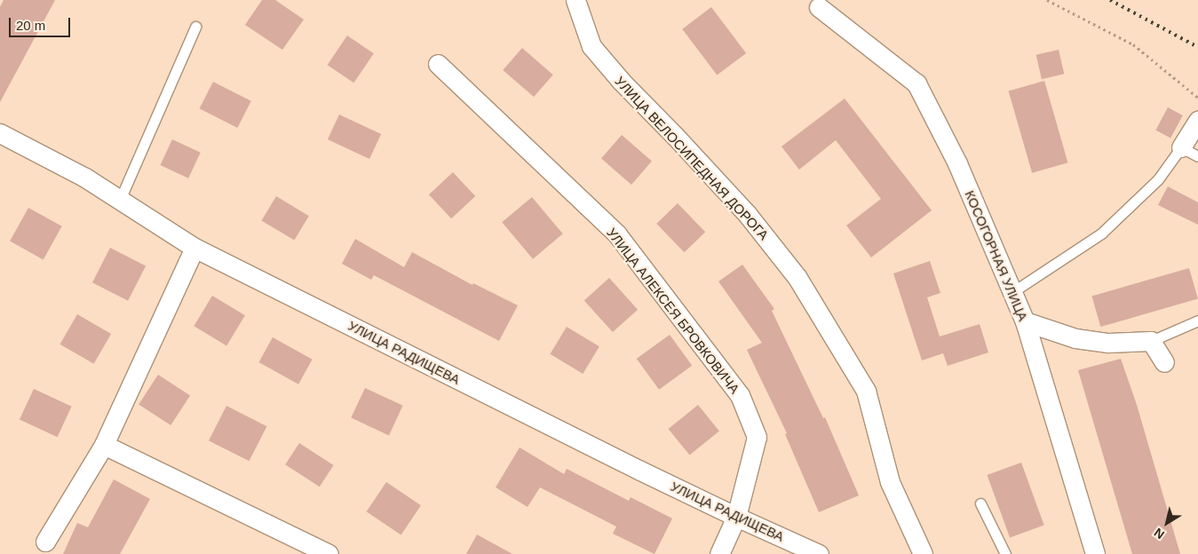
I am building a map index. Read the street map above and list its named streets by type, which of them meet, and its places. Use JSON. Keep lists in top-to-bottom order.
{
  "streets": {
    "street": [
      "УЛИЦА ВЕЛОСИПЕДНАЯ ДОРОГА",
      "КОСОГОРНАЯ УЛИЦА",
      "УЛИЦА АЛЕКСЕЯ БРОВКОВИЧА",
      "УЛИЦА РАДИЩЕВА"
    ]
  },
  "crossings": [
    ["УЛИЦА АЛЕКСЕЯ БРОВКОВИЧА", "УЛИЦА РАДИЩЕВА"]
  ],
  "scale_bar": "20 m",
  "north": "bottom left"
}
